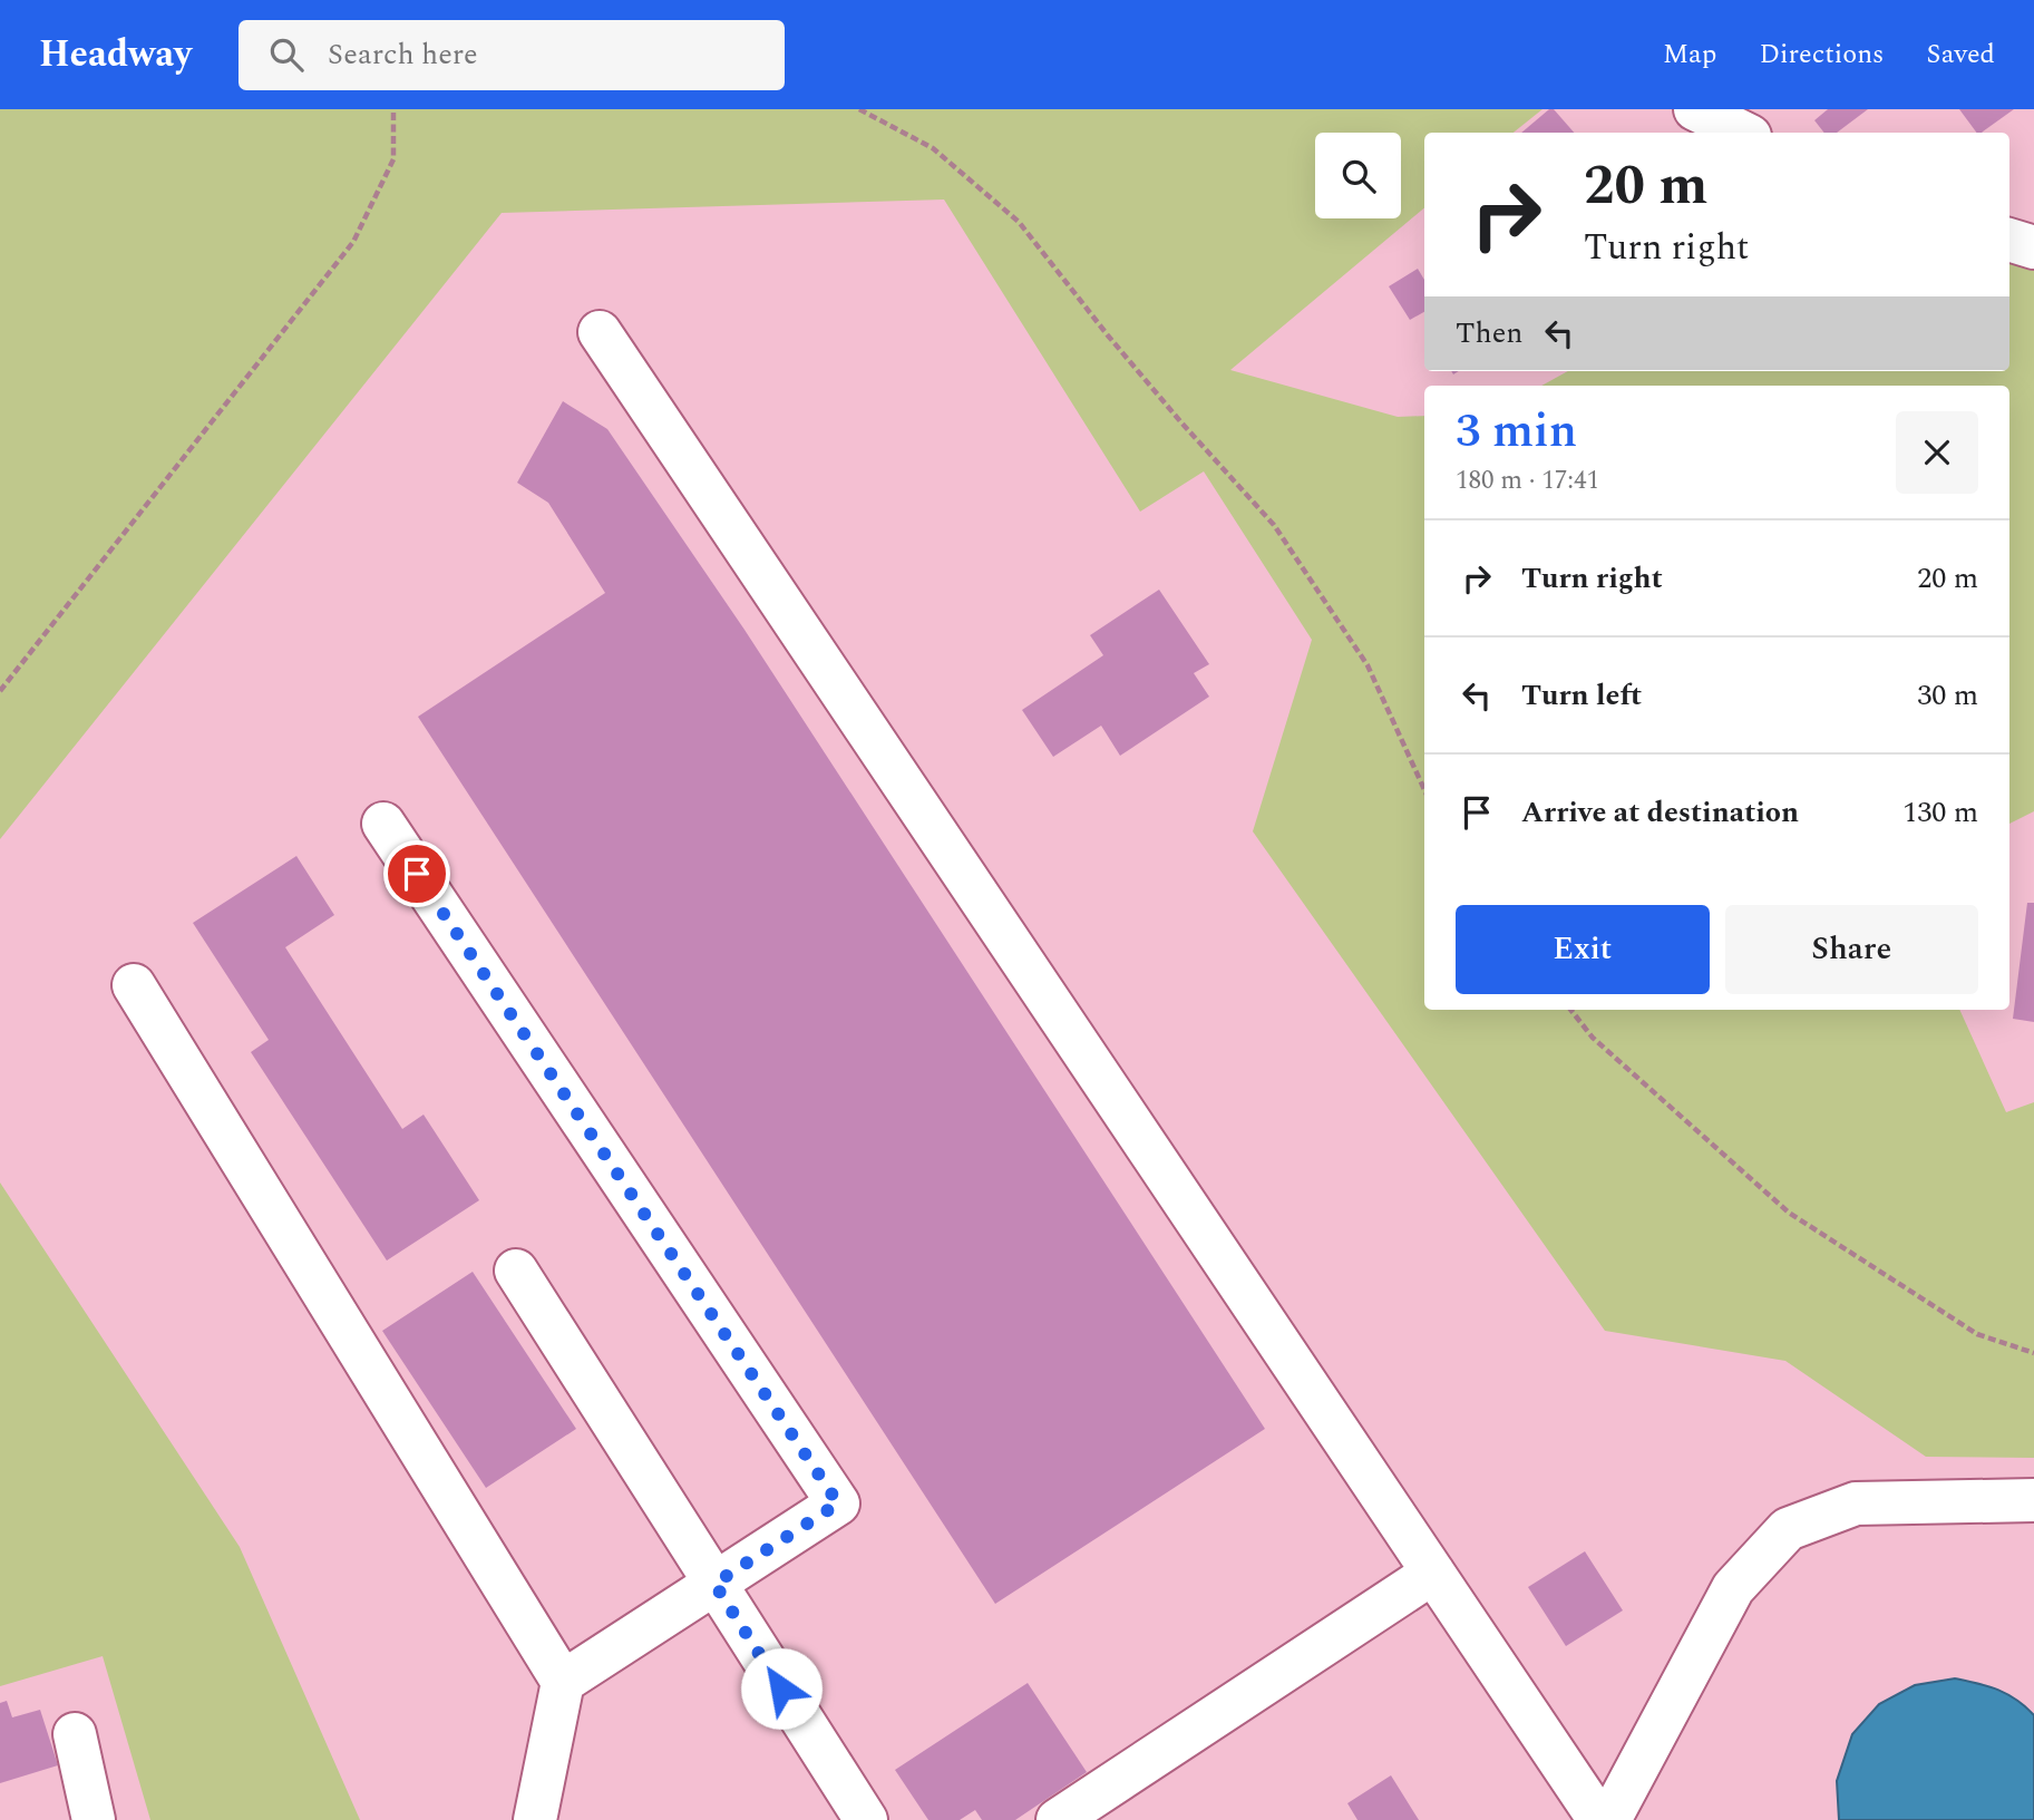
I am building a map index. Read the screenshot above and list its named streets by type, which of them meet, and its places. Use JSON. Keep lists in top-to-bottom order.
{
  "page": {
    "header": "Headway",
    "search": "Search here",
    "nav": ["Map", "Directions", "Saved"],
    "turn": ["20 m", "Turn right"],
    "then": "Then",
    "heading": ["3 min", "180 m · 17:41"],
    "list": [
      {
        "name": "Turn right",
        "value": "20 m"
      },
      {
        "name": "Turn left",
        "value": "30 m"
      },
      {
        "name": "Arrive at destination",
        "value": "130 m"
      }
    ],
    "buttons": ["Exit", "Share"]
  }
}
